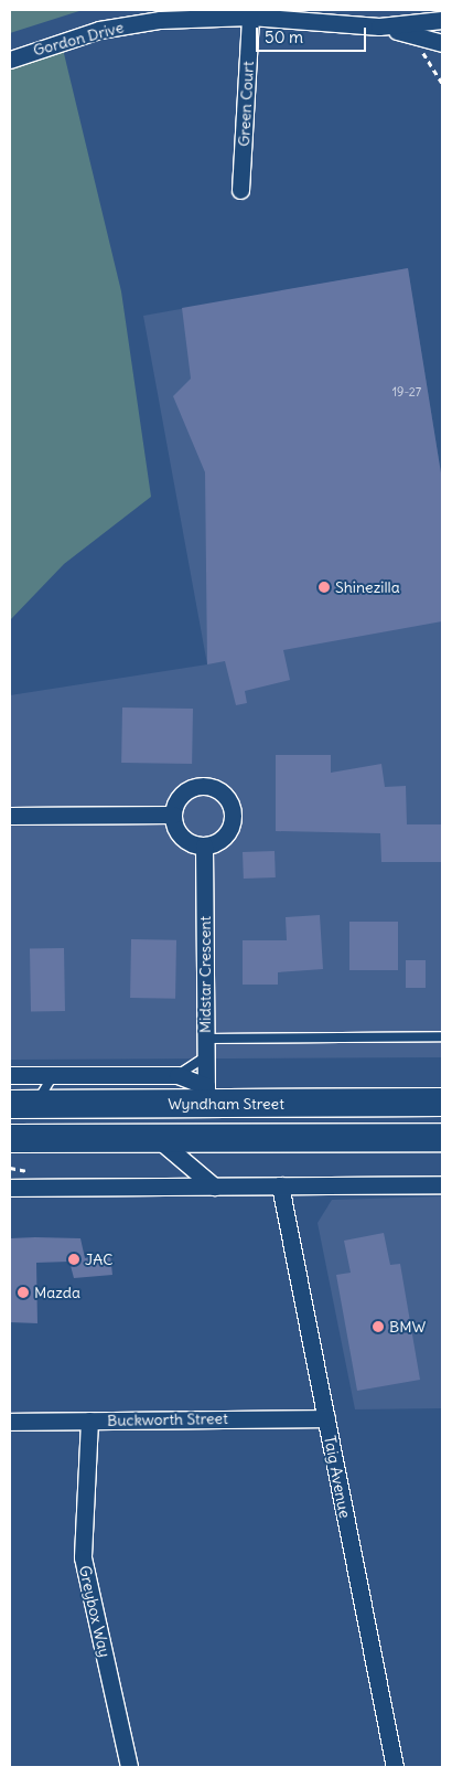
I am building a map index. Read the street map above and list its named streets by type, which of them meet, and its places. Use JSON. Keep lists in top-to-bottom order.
{
  "streets": {
    "highway": ["Wyndham Street"],
    "street": [
      "Gordon Drive",
      "Green Court",
      "Midstar Crescent",
      "Buckworth Street",
      "Taig Avenue",
      "Greybox Way"
    ]
  },
  "crossings": [
    ["Gordon Drive", "Green Court"],
    ["Midstar Crescent", "Wyndham Street"],
    ["Buckworth Street", "Taig Avenue"],
    ["Buckworth Street", "Greybox Way"]
  ],
  "places": [
    "Shinezilla",
    "JAC",
    "Mazda",
    "BMW"
  ],
  "house_numbers": ["19-27"],
  "scale_bar": "50 m"
}
